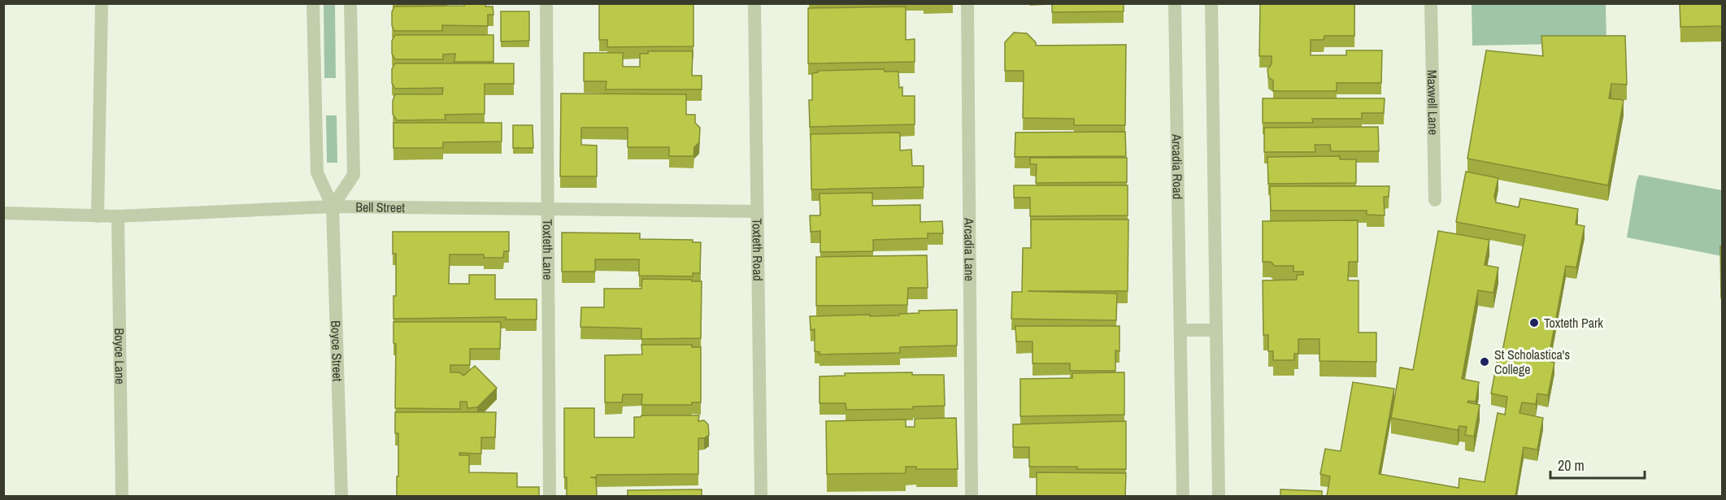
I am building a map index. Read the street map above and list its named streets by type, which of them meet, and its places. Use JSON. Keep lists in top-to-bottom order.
{
  "streets": {
    "street": [
      "Maxwell Lane",
      "Arcadia Road",
      "Bell Street",
      "Toxteth Lane",
      "Toxteth Road",
      "Arcadia Lane",
      "Boyce Street",
      "Boyce Lane"
    ]
  },
  "crossings": [
    ["Bell Street", "Toxteth Lane"],
    ["Bell Street", "Toxteth Road"],
    ["Bell Street", "Boyce Street"],
    ["Bell Street", "Boyce Lane"]
  ],
  "places": ["Toxteth Park", "St Scholastica's College"],
  "scale_bar": "20 m"
}
